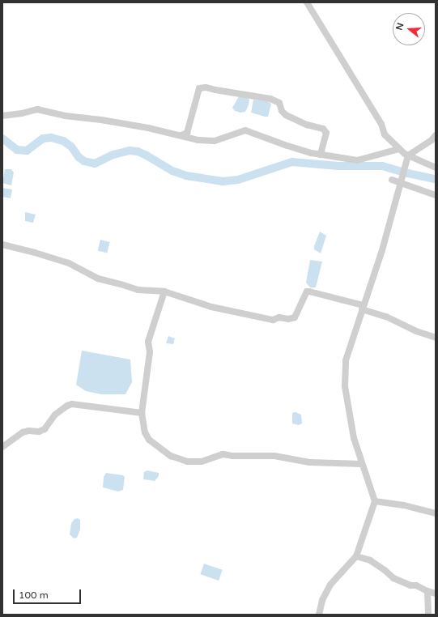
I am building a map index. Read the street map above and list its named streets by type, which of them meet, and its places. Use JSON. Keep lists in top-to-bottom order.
{
  "scale_bar": "100 m",
  "north": "left"
}
